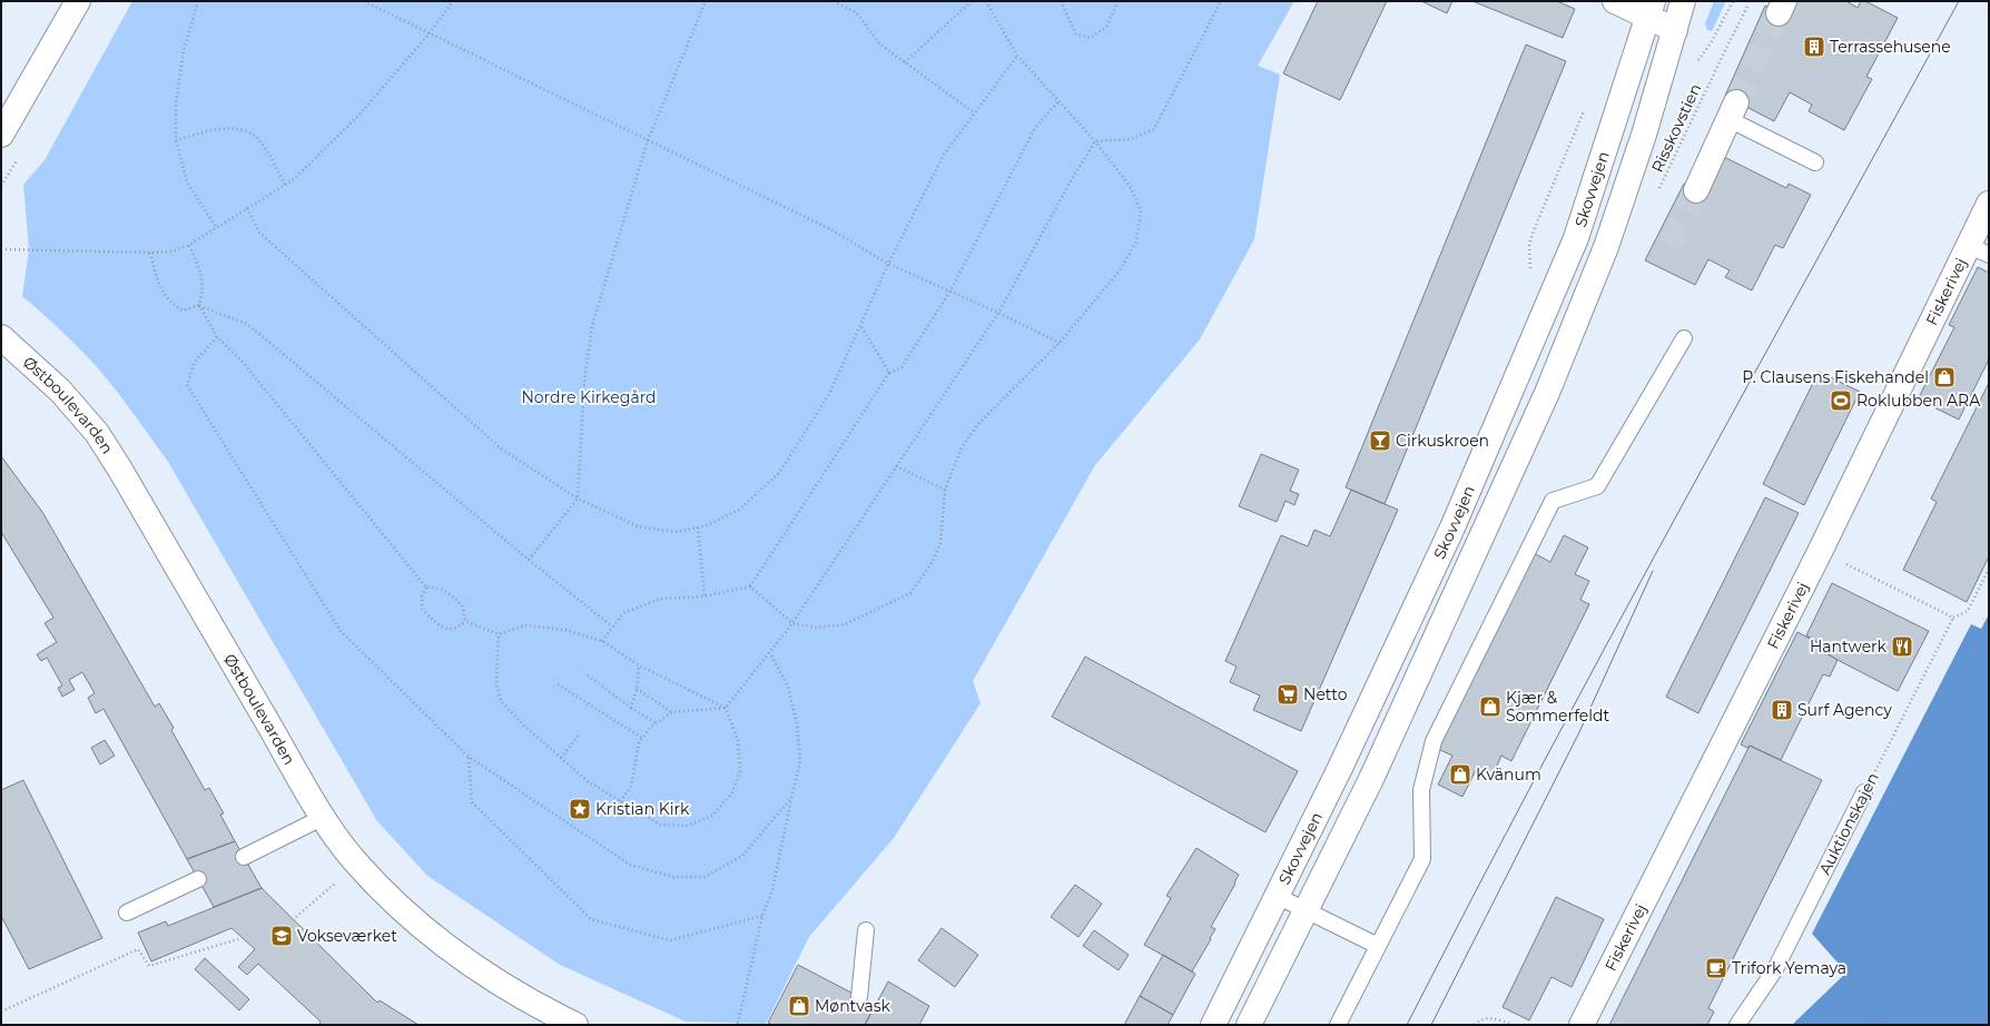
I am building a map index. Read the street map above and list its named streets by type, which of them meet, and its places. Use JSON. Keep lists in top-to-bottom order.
{
  "streets": {
    "street": ["Skovvejen", "Fiskerivej", "Østboulevarden"],
    "lane": ["Auktionskajen"],
    "path": ["Risskovstien"]
  },
  "parks": ["Nordre Kirkegård"],
  "places": {
    "building": ["Terrassehusene", "Surf Agency"],
    "shop": [
      "P. Clausens Fiskehandel",
      "Kjær & Sommerfeldt",
      "Kvänum",
      "Møntvask"
    ],
    "sports": ["Roklubben ARA"],
    "bar": ["Cirkuskroen"],
    "restaurant": ["Hantwerk"],
    "supermarket": ["Netto"],
    "place": ["Kristian Kirk"],
    "school or university": ["Vokseværket"],
    "cafe": ["Trifork Yemaya"]
  }
}
